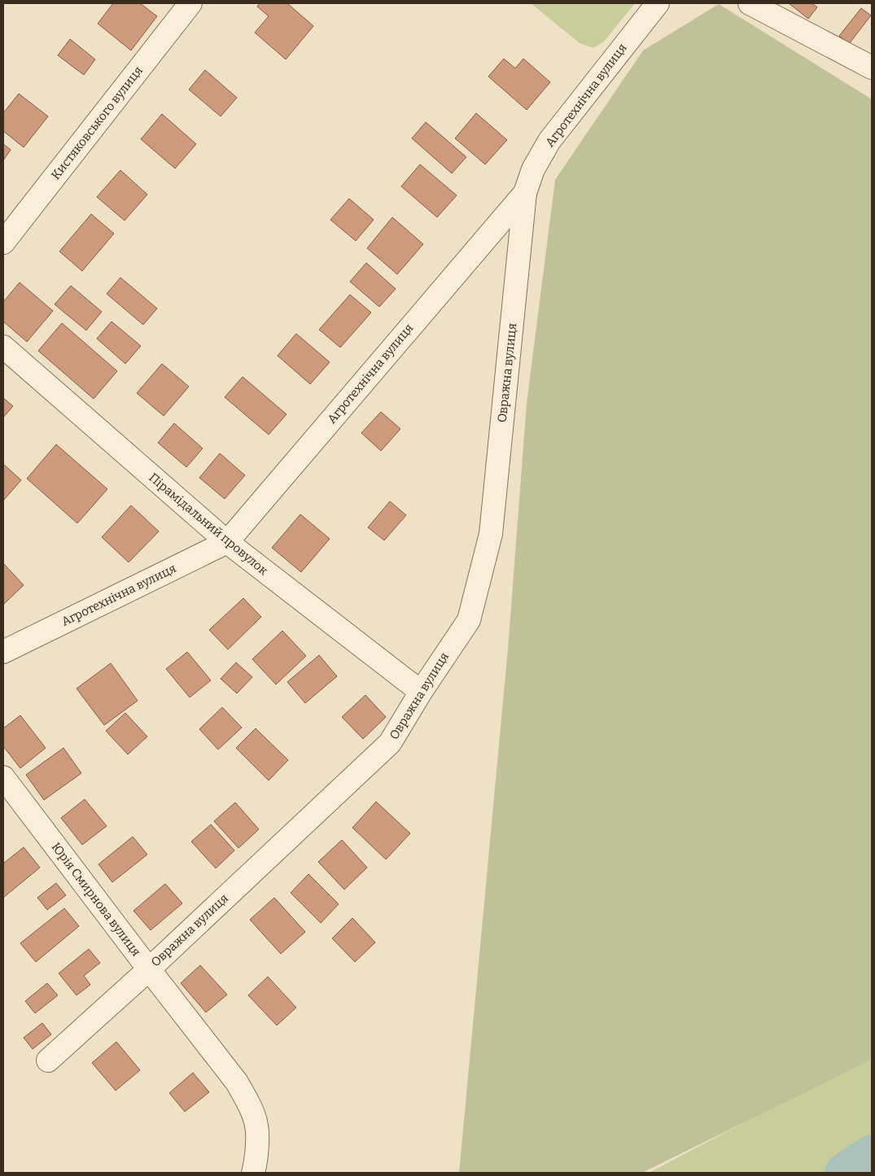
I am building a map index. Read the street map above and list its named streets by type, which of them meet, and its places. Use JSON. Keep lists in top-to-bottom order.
{
  "streets": {
    "street": [
      "Агротехнічна вулиця",
      "Кистяковського вулиця",
      "Овражна вулиця",
      "Пірамідальний провулок",
      "Юрія Смирнова вулиця"
    ]
  },
  "crossings": [
    ["Агротехнічна вулиця", "Овражна вулиця"],
    ["Агротехнічна вулиця", "Пірамідальний провулок"],
    ["Овражна вулиця", "Пірамідальний провулок"],
    ["Овражна вулиця", "Юрія Смирнова вулиця"]
  ]
}
